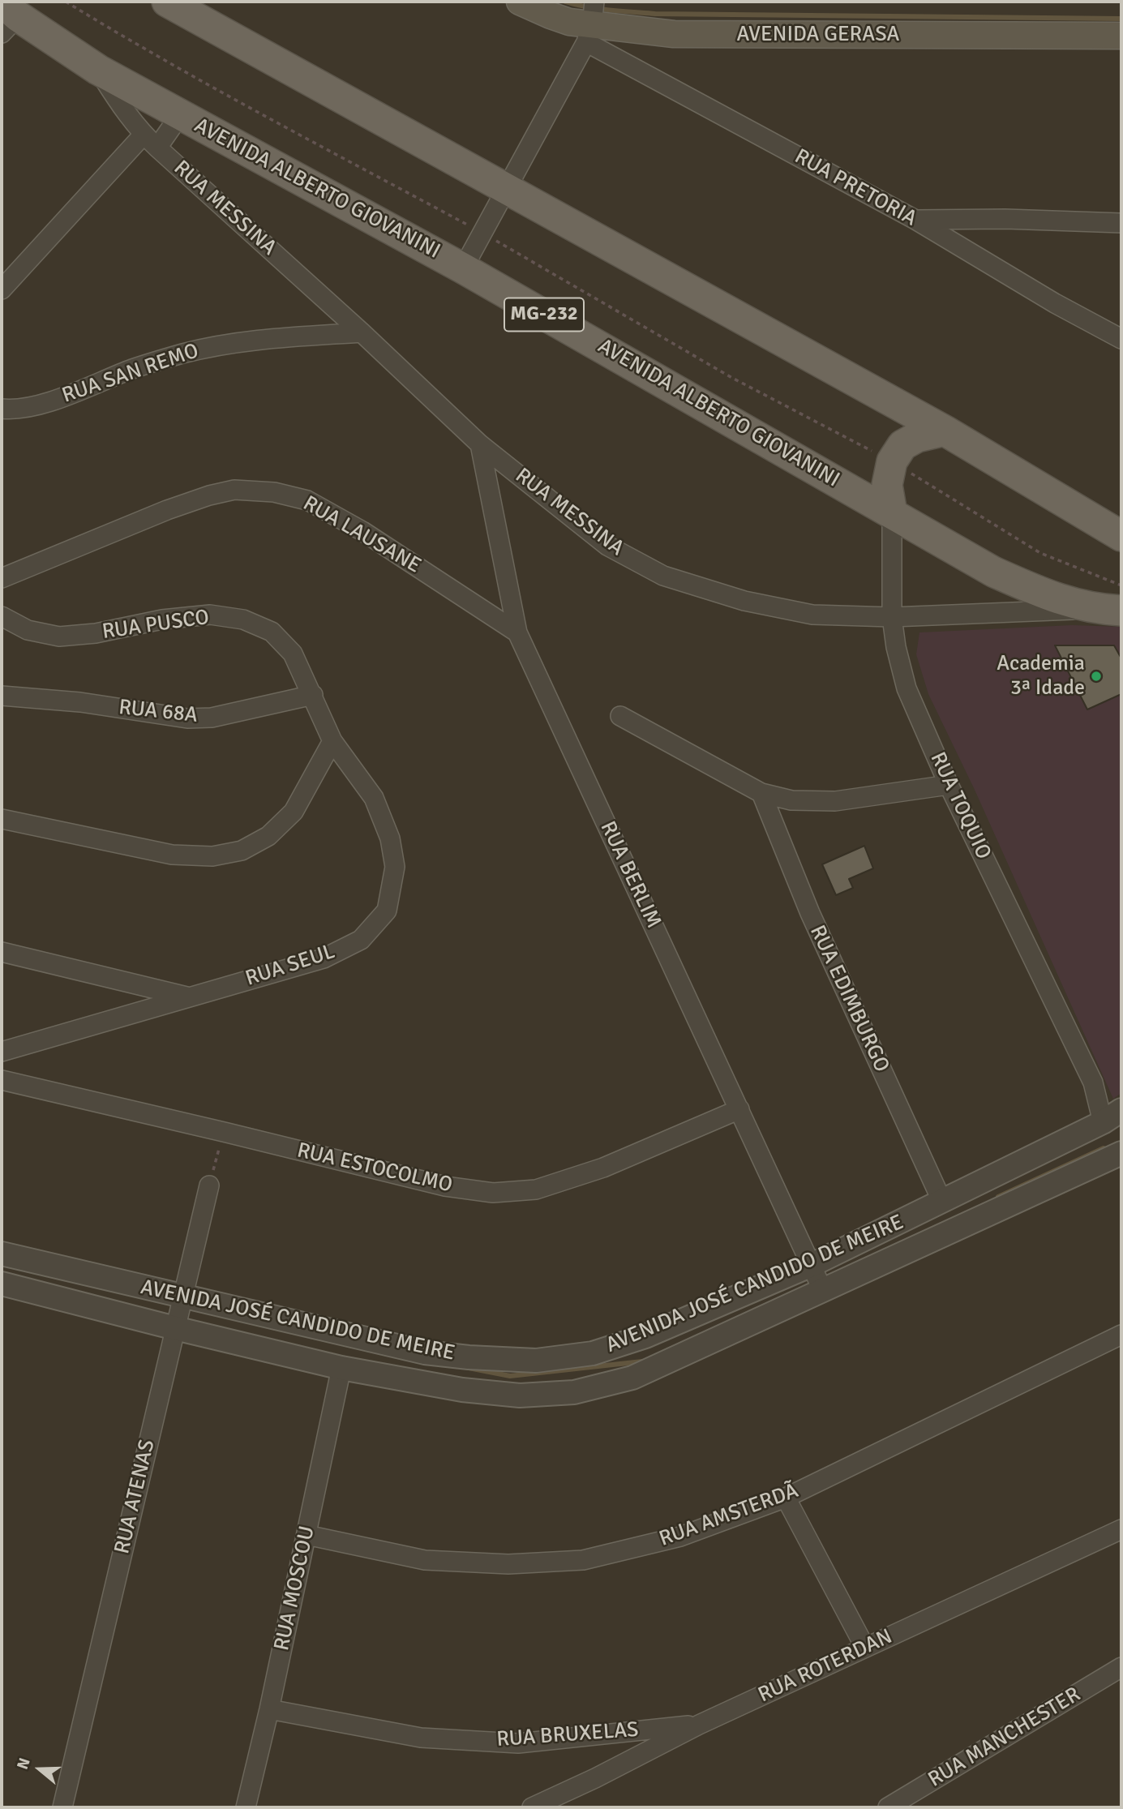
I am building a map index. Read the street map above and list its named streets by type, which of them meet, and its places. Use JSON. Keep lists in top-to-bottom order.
{
  "streets": {
    "main road": ["AVENIDA GERASA", "AVENIDA ALBERTO GIOVANINI", "MG-232"],
    "street": [
      "RUA PRETORIA",
      "RUA MESSINA",
      "RUA SAN REMO",
      "RUA LAUSANE",
      "RUA PUSCO",
      "RUA 68A",
      "RUA TOQUIO",
      "RUA BERLIM",
      "RUA SEUL",
      "RUA EDIMBURGO",
      "RUA ESTOCOLMO",
      "AVENIDA JOSÉ CANDIDO DE MEIRE",
      "RUA ATENAS",
      "RUA AMSTERDÃ",
      "RUA MOSCOU",
      "RUA ROTERDAN",
      "RUA BRUXELAS",
      "RUA MANCHESTER"
    ]
  },
  "crossings": [
    ["AVENIDA GERASA", "RUA PRETORIA"],
    ["AVENIDA ALBERTO GIOVANINI", "RUA MESSINA"],
    ["AVENIDA ALBERTO GIOVANINI", "RUA TOQUIO"],
    ["RUA MESSINA", "RUA SAN REMO"],
    ["RUA MESSINA", "RUA TOQUIO"],
    ["RUA MESSINA", "RUA BERLIM"],
    ["RUA LAUSANE", "RUA BERLIM"],
    ["RUA PUSCO", "RUA 68A"],
    ["RUA PUSCO", "RUA SEUL"],
    ["RUA TOQUIO", "AVENIDA JOSÉ CANDIDO DE MEIRE"],
    ["RUA BERLIM", "RUA ESTOCOLMO"],
    ["RUA BERLIM", "AVENIDA JOSÉ CANDIDO DE MEIRE"],
    ["RUA EDIMBURGO", "AVENIDA JOSÉ CANDIDO DE MEIRE"],
    ["AVENIDA JOSÉ CANDIDO DE MEIRE", "RUA ATENAS"],
    ["AVENIDA JOSÉ CANDIDO DE MEIRE", "RUA MOSCOU"],
    ["RUA AMSTERDÃ", "RUA MOSCOU"],
    ["RUA MOSCOU", "RUA BRUXELAS"],
    ["RUA ROTERDAN", "RUA BRUXELAS"]
  ],
  "places": ["Academia 3ª Idade"],
  "north": "left"
}
